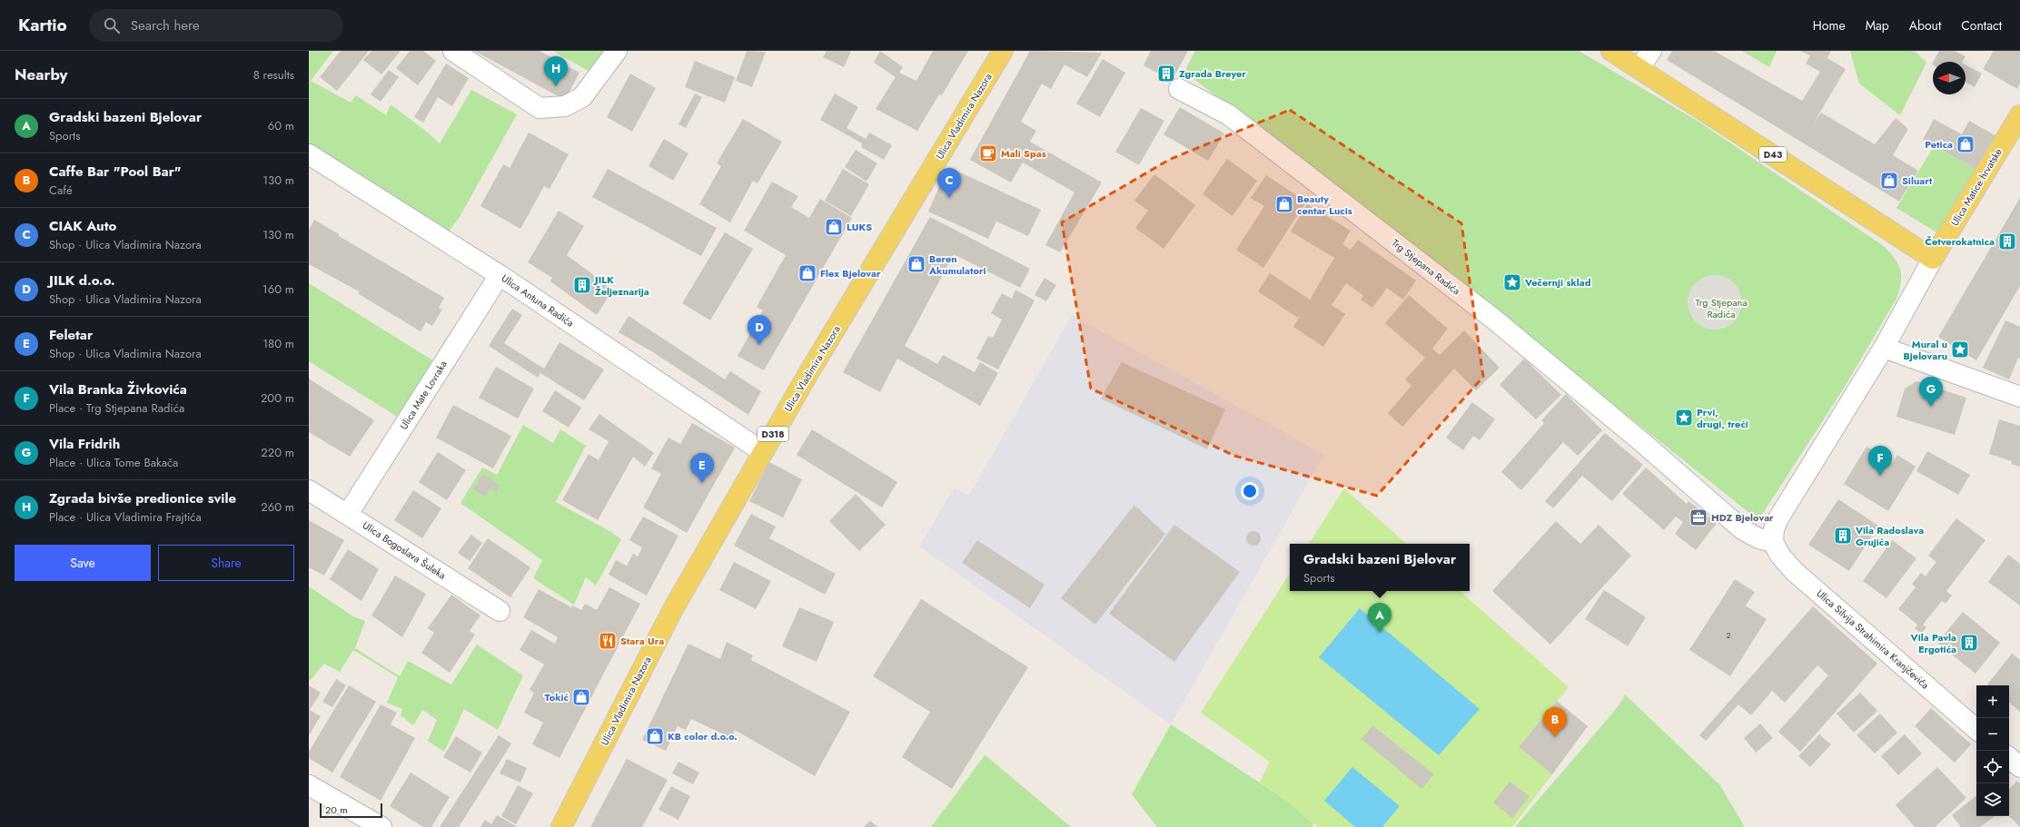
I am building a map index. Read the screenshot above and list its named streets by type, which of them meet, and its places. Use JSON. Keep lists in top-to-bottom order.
{
  "streets": {
    "main road": [
      "Ulica Vladimira Nazora",
      "D43",
      "Ulica Matice hrvatske",
      "D318"
    ],
    "street": [
      "Trg Stjepana Radića",
      "Ulica Antuna Radića",
      "Ulica Mate Lovraka",
      "Ulica Bogoslava Šuleka",
      "Ulica Silvija Strahimira Kranjčevića"
    ]
  },
  "crossings": [
    ["Ulica Vladimira Nazora", "Ulica Antuna Radića"],
    ["D43", "Ulica Matice hrvatske"],
    ["Trg Stjepana Radića", "Ulica Silvija Strahimira Kranjčevića"],
    ["Ulica Antuna Radića", "Ulica Mate Lovraka"],
    ["Ulica Mate Lovraka", "Ulica Bogoslava Šuleka"]
  ],
  "parks": ["Trg Stjepana Radića"],
  "places": {
    "building": [
      "Zgrada Breyer",
      "Četverokatnica",
      "JILK Željeznarija",
      "Vila Radoslava Grujića",
      "Vila Pavla Ergotića"
    ],
    "shop": [
      "Petica",
      "Siluart",
      "Beauty centar Lucis",
      "LUKS",
      "Beren Akumulatori",
      "Flex Bjelovar",
      "Tokić",
      "KB color d.o.o."
    ],
    "cafe": ["Mali Spas"],
    "place": ["Večernji sklad", "Mural u Bjelovaru", "Prvi, drugi, treći"],
    "office": ["HDZ Bjelovar"],
    "restaurant": ["Stara Ura"]
  },
  "house_numbers": ["2"],
  "scale_bar": "20 m",
  "north": "left",
  "page": {
    "header": "Kartio",
    "search": "Search here",
    "nav": [
      "Home",
      "Map",
      "About",
      "Contact"
    ],
    "heading": ["Nearby", "8 results"],
    "pins": [
      "H",
      "C",
      "D",
      "G",
      "F",
      "E",
      "A",
      "B"
    ],
    "list": [
      {
        "mark": "A",
        "name": "Gradski bazeni Bjelovar",
        "note": "Sports",
        "value": "60 m"
      },
      {
        "mark": "B",
        "name": "Caffe Bar \"Pool Bar\"",
        "note": "Café",
        "value": "130 m"
      },
      {
        "mark": "C",
        "name": "CIAK Auto",
        "note": "Shop · Ulica Vladimira Nazora",
        "value": "130 m"
      },
      {
        "mark": "D",
        "name": "JILK d.o.o.",
        "note": "Shop · Ulica Vladimira Nazora",
        "value": "160 m"
      },
      {
        "mark": "E",
        "name": "Feletar",
        "note": "Shop · Ulica Vladimira Nazora",
        "value": "180 m"
      },
      {
        "mark": "F",
        "name": "Vila Branka Živkovića",
        "note": "Place · Trg Stjepana Radića",
        "value": "200 m"
      },
      {
        "mark": "G",
        "name": "Vila Fridrih",
        "note": "Place · Ulica Tome Bakača",
        "value": "220 m"
      },
      {
        "mark": "H",
        "name": "Zgrada bivše predionice svile",
        "note": "Place · Ulica Vladimira Frajtića",
        "value": "260 m"
      }
    ],
    "buttons": ["Save", "Share"],
    "popup": ["Gradski bazeni Bjelovar", "Sports"],
    "map_buttons": ["+", "−"],
    "scale": "20 m"
  }
}
